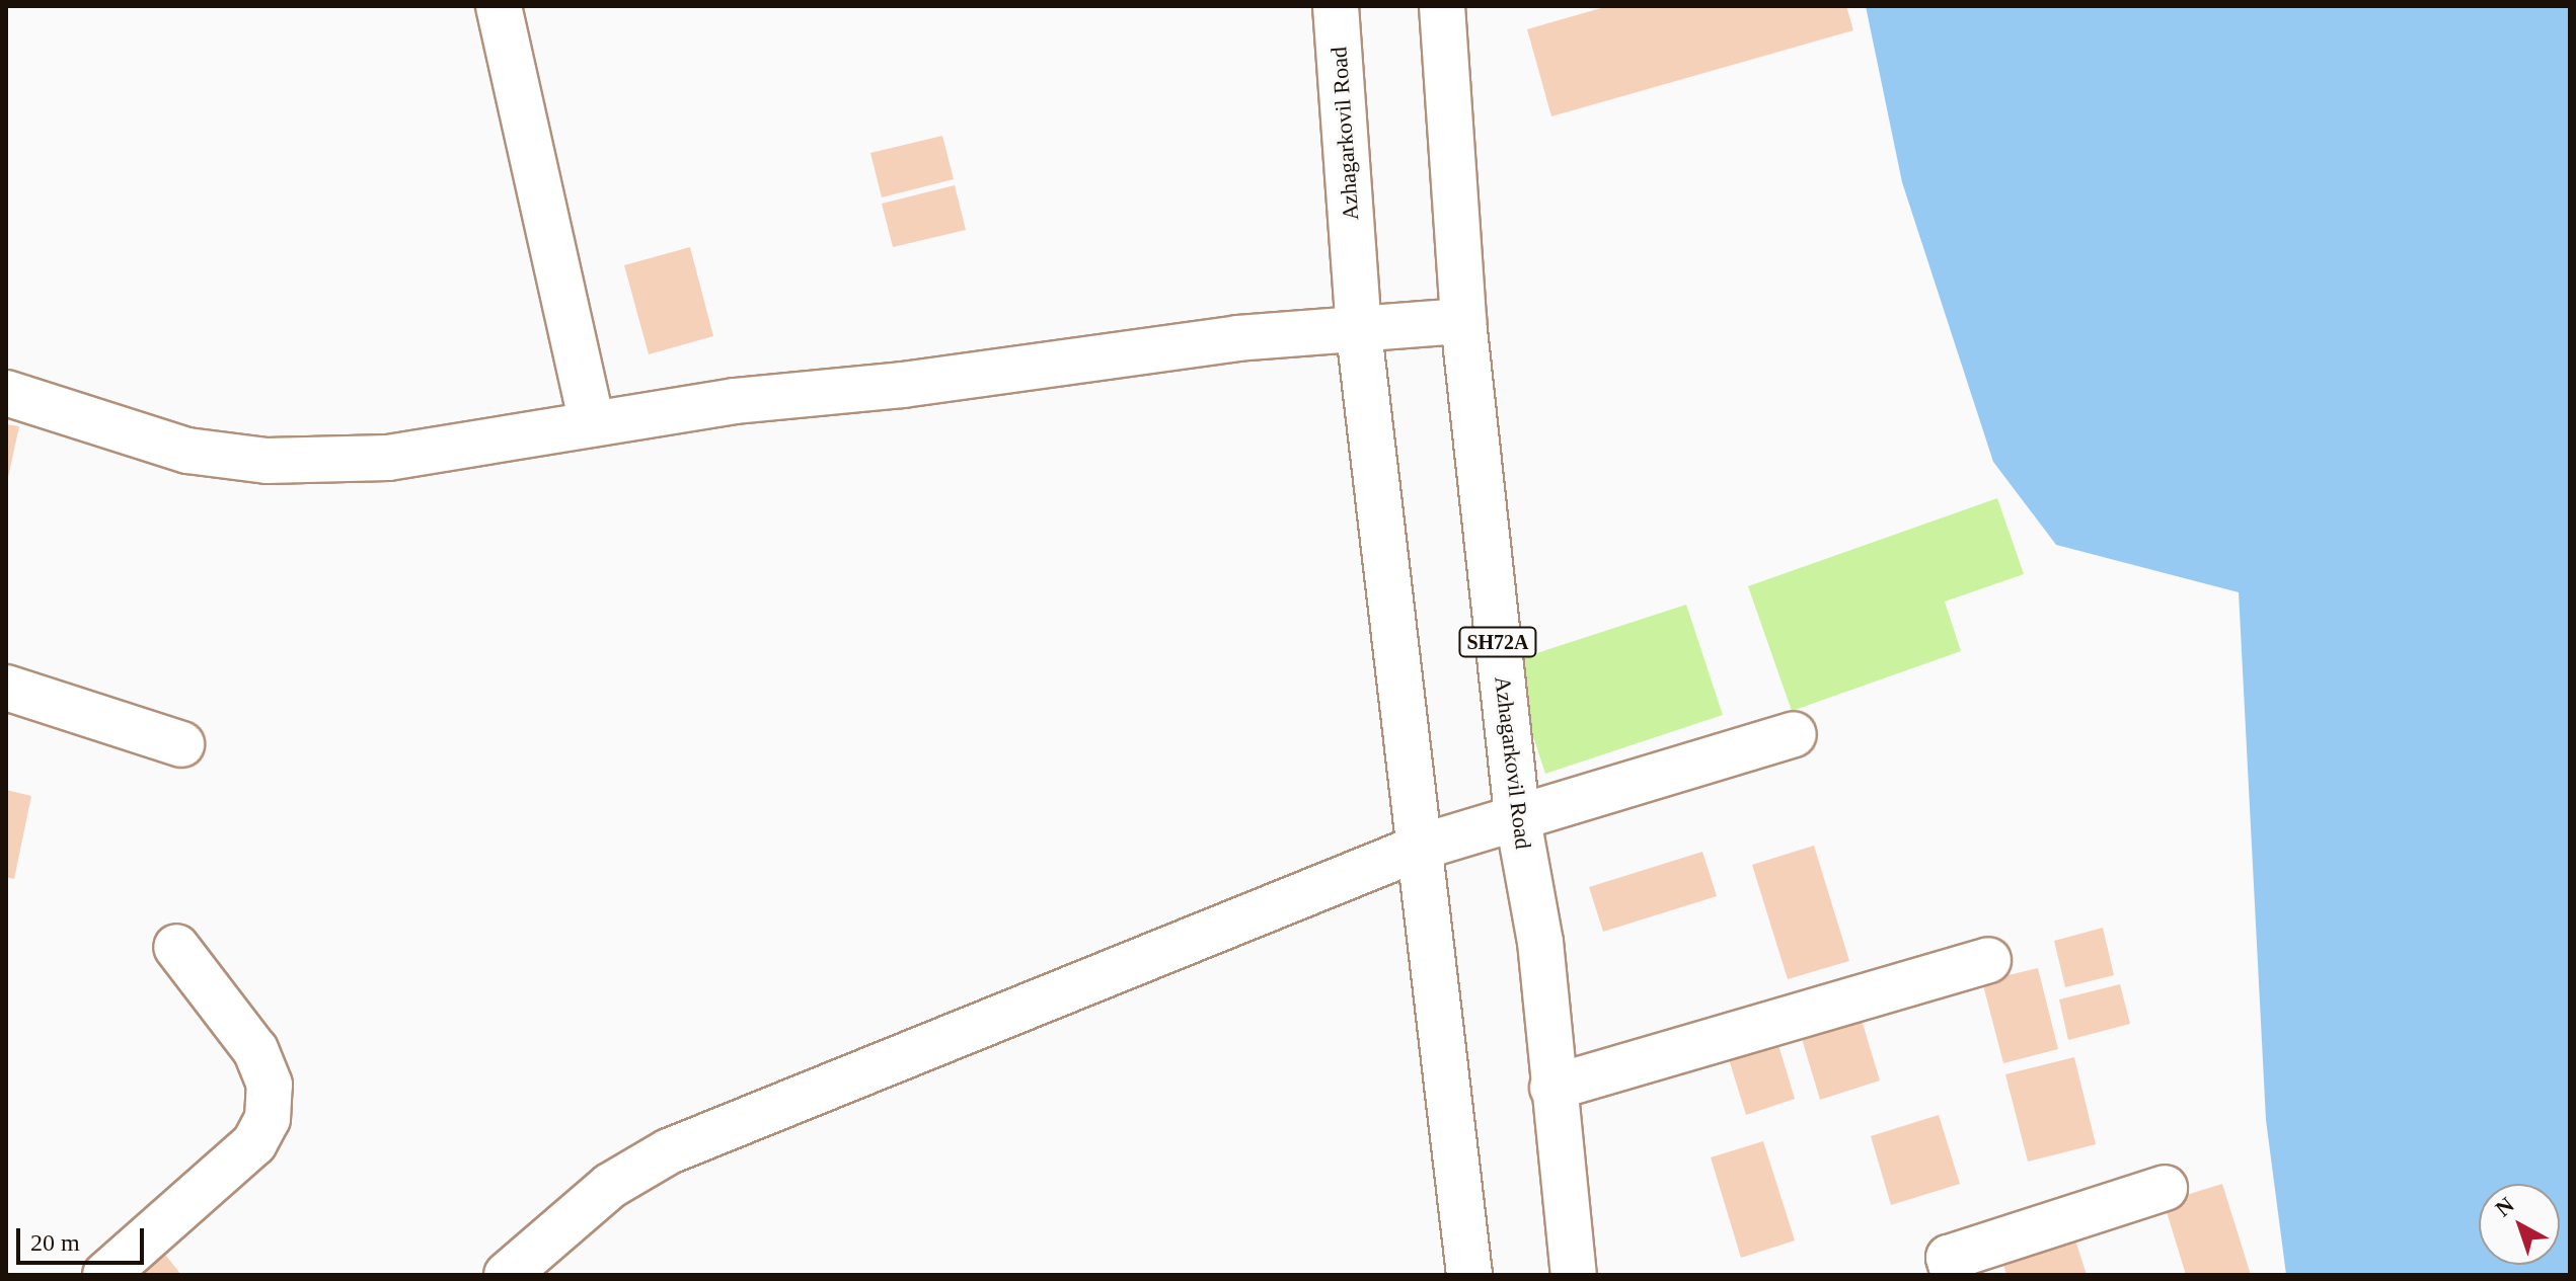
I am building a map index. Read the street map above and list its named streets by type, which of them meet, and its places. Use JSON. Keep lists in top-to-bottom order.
{
  "streets": {
    "street": ["Azhagarkovil Road", "SH72A"]
  },
  "scale_bar": "20 m",
  "north": "top left"
}
